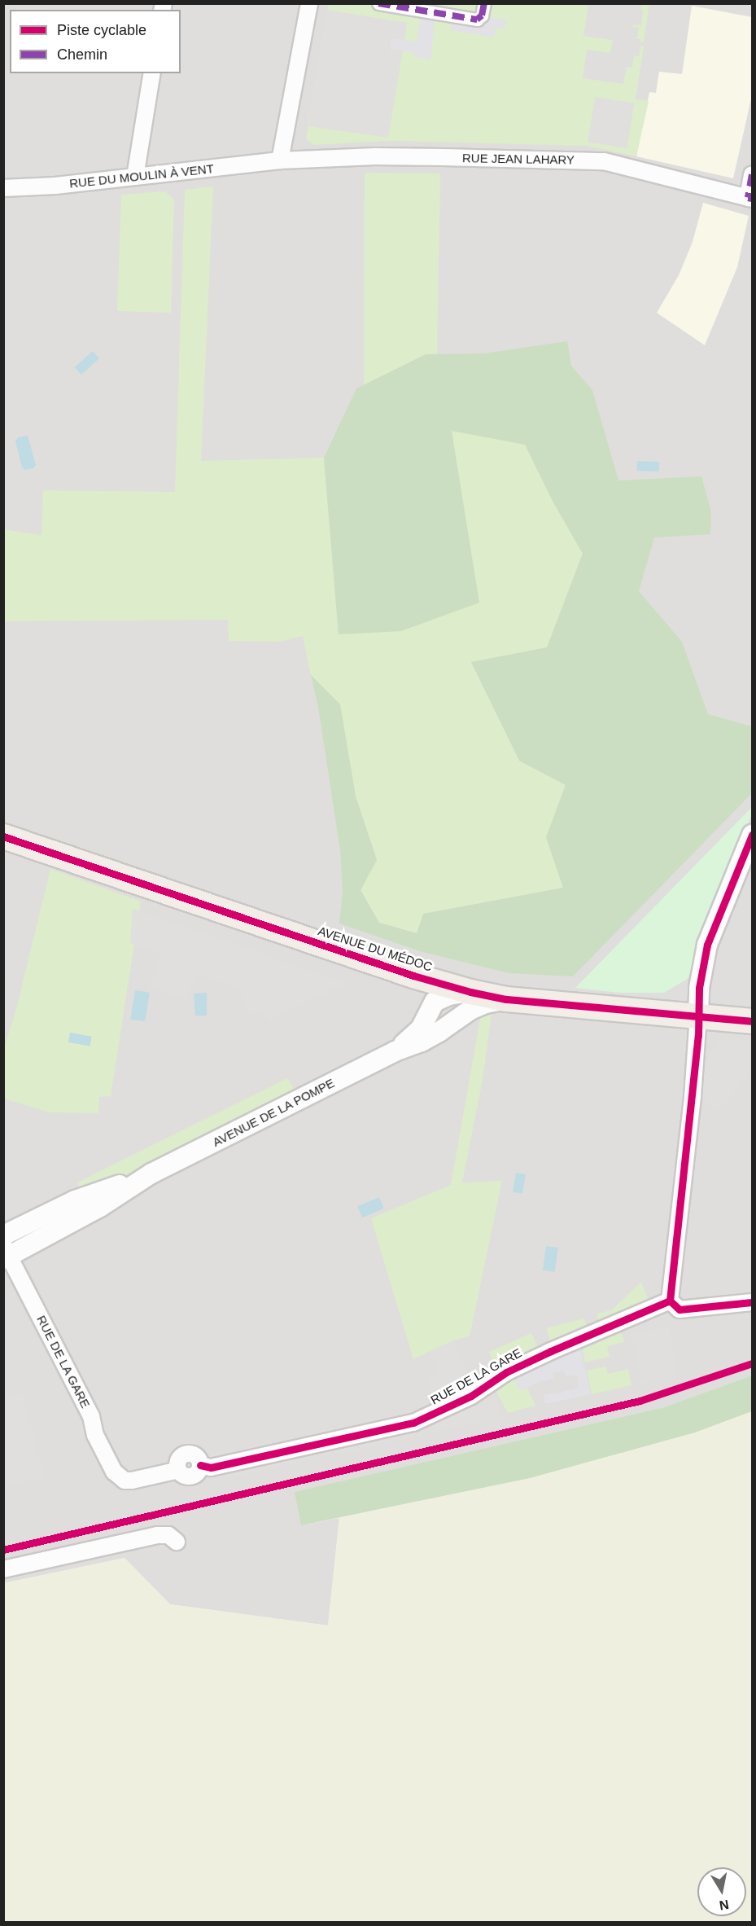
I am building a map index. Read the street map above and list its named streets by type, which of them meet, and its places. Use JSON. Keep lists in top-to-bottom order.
{
  "streets": {
    "main road": ["AVENUE DU MÉDOC"],
    "street": [
      "RUE JEAN LAHARY",
      "RUE DU MOULIN À VENT",
      "AVENUE DE LA POMPE",
      "RUE DE LA GARE"
    ]
  },
  "crossings": [
    ["RUE JEAN LAHARY", "RUE DU MOULIN À VENT"],
    ["AVENUE DU MÉDOC", "AVENUE DE LA POMPE"],
    ["AVENUE DE LA POMPE", "RUE DE LA GARE"]
  ],
  "legend": ["Piste cyclable", "Chemin"],
  "north": "bottom"
}
